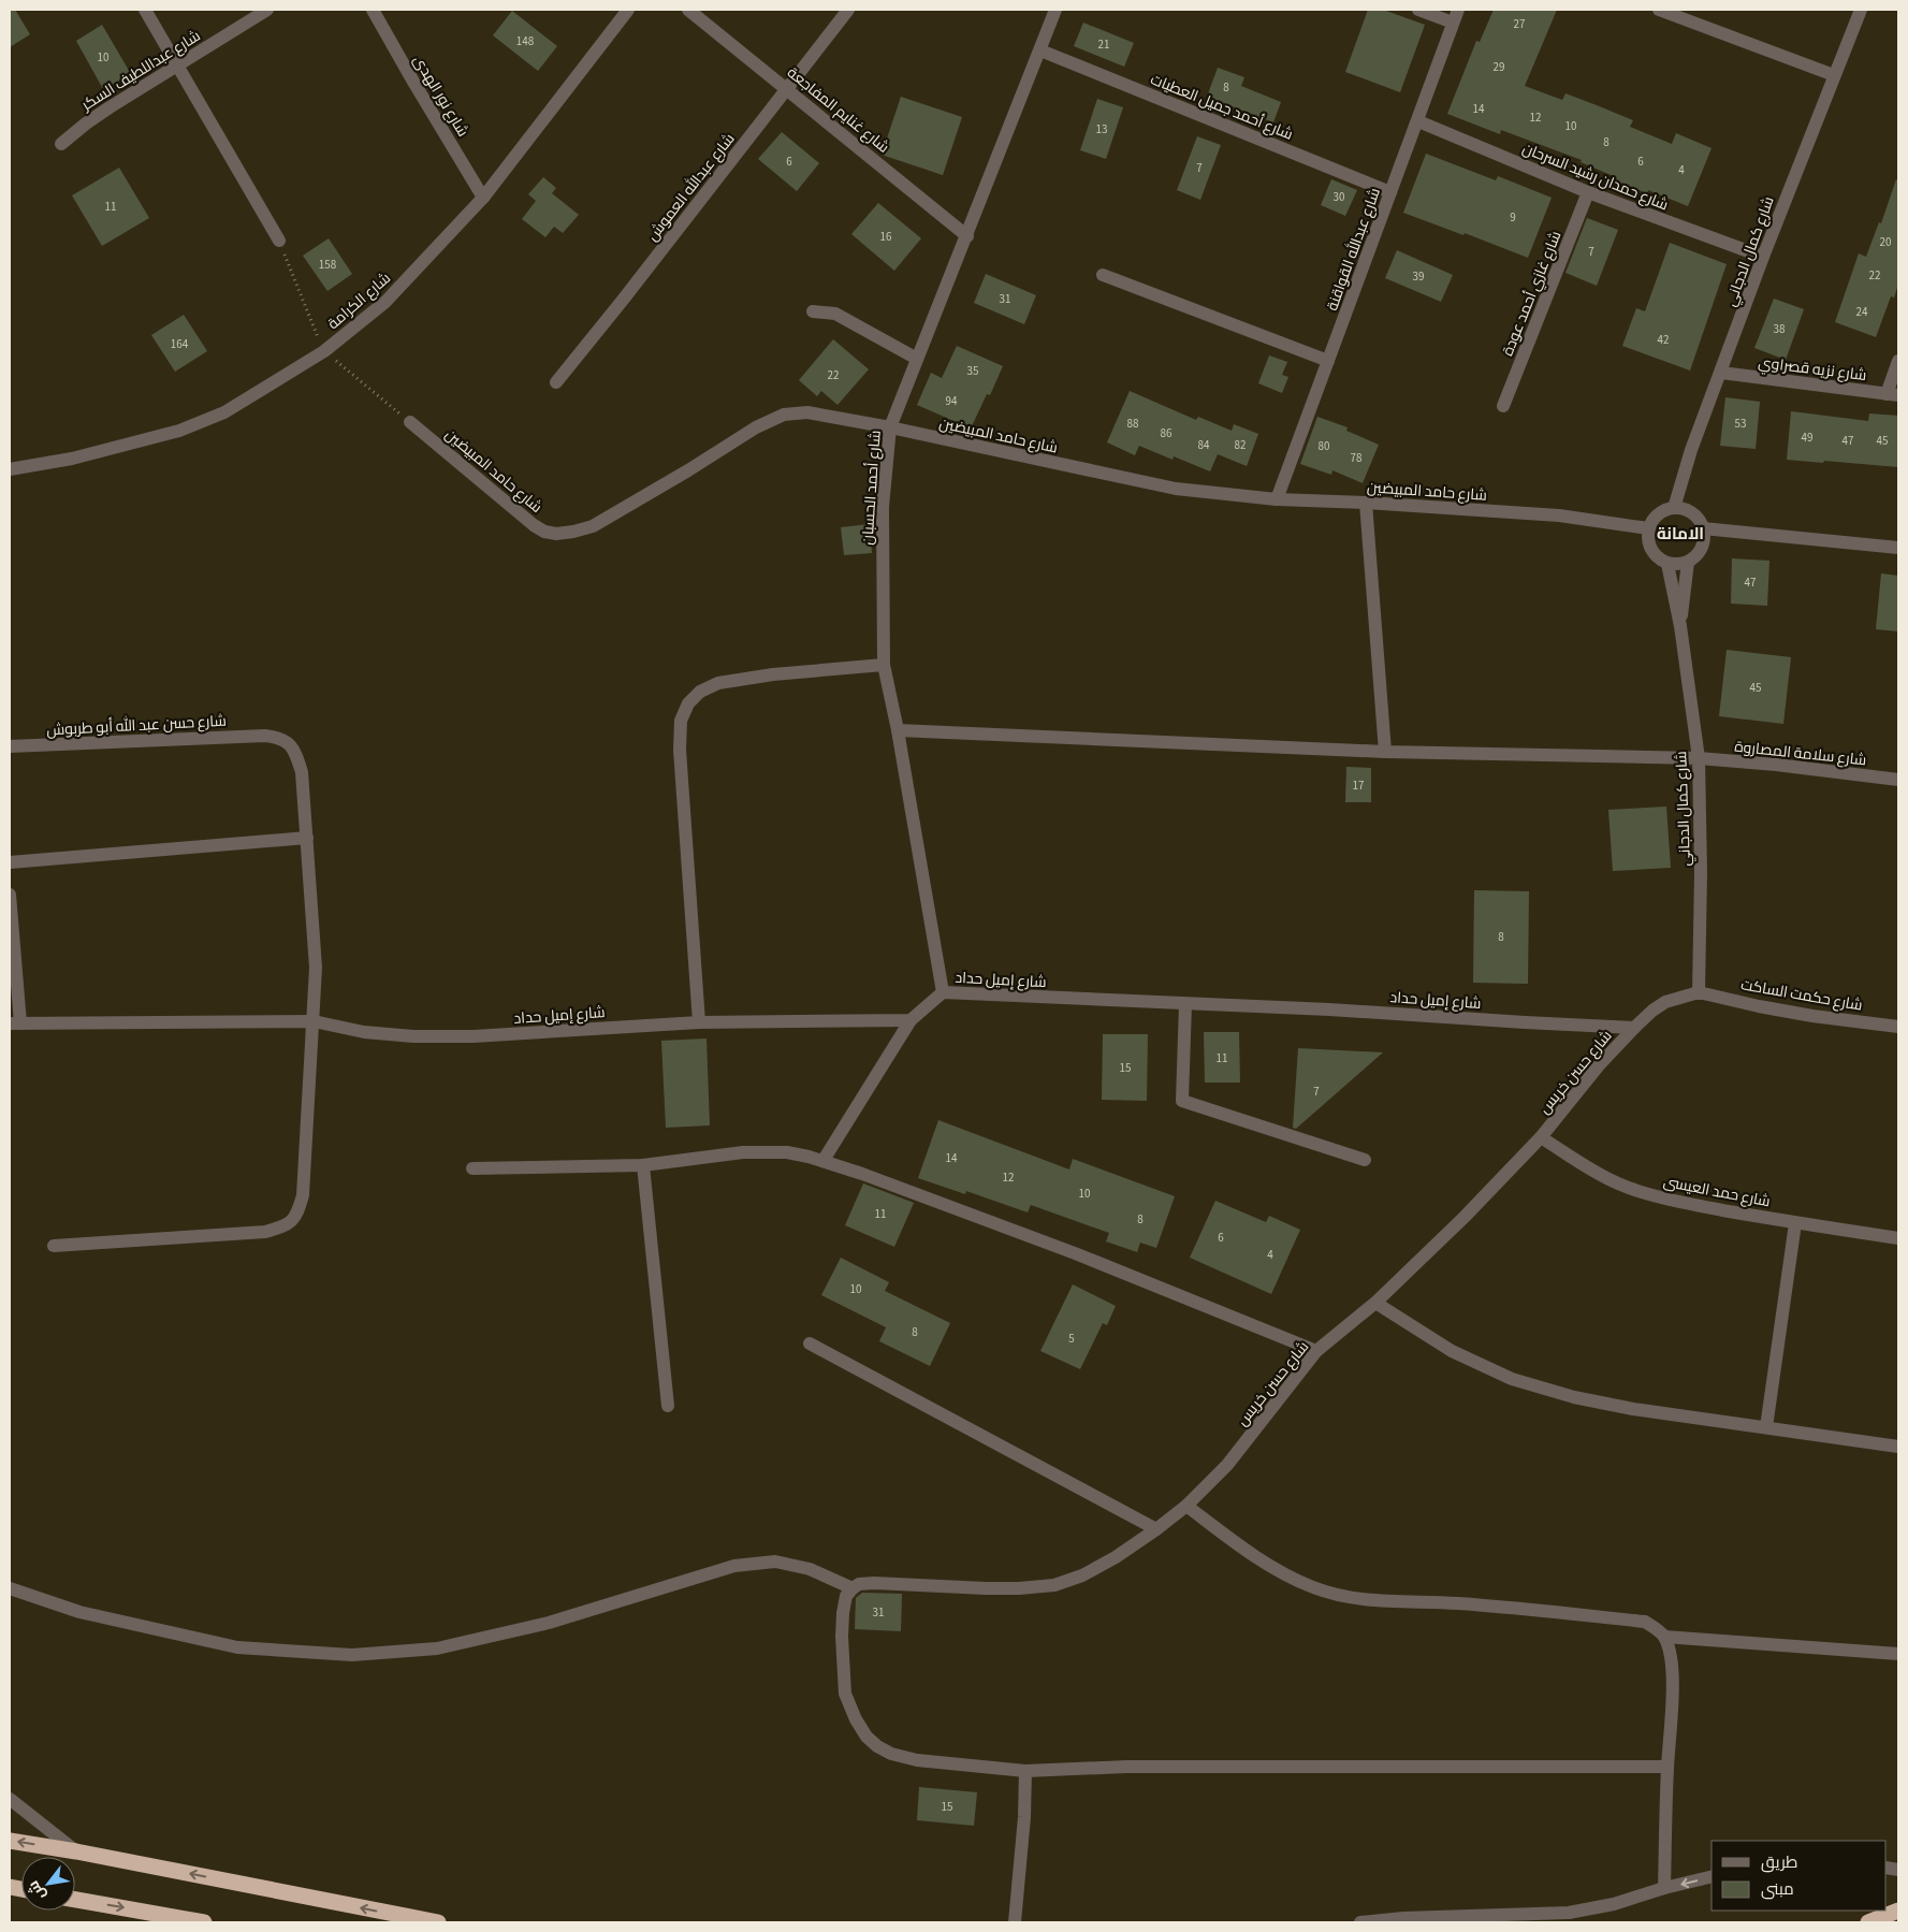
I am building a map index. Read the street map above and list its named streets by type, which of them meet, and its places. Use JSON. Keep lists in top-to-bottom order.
{
  "streets": {
    "street": [
      "شارع عبداللطيف السكر",
      "شارع نور الهدى",
      "شارع أحمد جميل العطيات",
      "شارع غنايم المفاجعة",
      "شارع حمدان رشيد السرحان",
      "شارع عبدالله العموش",
      "شارع عبدالله القواقنة",
      "شارع كمال الدجاني",
      "شارع غازي أحمد عودة",
      "شارع الكرامة",
      "شارع نزيه قصراوي",
      "شارع حامد المبيضين",
      "شارع أحمد الحسبان",
      "شارع حسن عبد الله أبو طربوش",
      "شارع سلامة المصاروة",
      "شارع إميل حداد",
      "شارع حكمت الساكت",
      "شارع حسن خريس",
      "شارع حمد العيسى"
    ]
  },
  "crossings": [
    ["شارع نور الهدى", "شارع الكرامة"],
    ["شارع أحمد جميل العطيات", "شارع عبدالله القواقنة"],
    ["شارع أحمد جميل العطيات", "شارع أحمد الحسبان"],
    ["شارع غنايم المفاجعة", "شارع عبدالله العموش"],
    ["شارع غنايم المفاجعة", "شارع أحمد الحسبان"],
    ["شارع حمدان رشيد السرحان", "شارع عبدالله القواقنة"],
    ["شارع حمدان رشيد السرحان", "شارع كمال الدجاني"],
    ["شارع حمدان رشيد السرحان", "شارع غازي أحمد عودة"],
    ["شارع عبدالله القواقنة", "شارع حامد المبيضين"],
    ["شارع كمال الدجاني", "شارع نزيه قصراوي"],
    ["شارع كمال الدجاني", "شارع حامد المبيضين"],
    ["شارع كمال الدجاني", "شارع سلامة المصاروة"],
    ["شارع كمال الدجاني", "شارع حكمت الساكت"],
    ["شارع كمال الدجاني", "شارع حسن خريس"],
    ["شارع حامد المبيضين", "شارع أحمد الحسبان"],
    ["شارع أحمد الحسبان", "شارع سلامة المصاروة"],
    ["شارع أحمد الحسبان", "شارع إميل حداد"],
    ["شارع إميل حداد", "شارع حسن خريس"],
    ["شارع حكمت الساكت", "شارع حسن خريس"],
    ["شارع حسن خريس", "شارع حمد العيسى"]
  ],
  "districts": ["الامانة"],
  "house_numbers": [
    "27",
    "148",
    "21",
    "10",
    "29",
    "8",
    "14",
    "12",
    "10",
    "13",
    "8",
    "6",
    "6",
    "7",
    "4",
    "30",
    "11",
    "9",
    "16",
    "20",
    "7",
    "158",
    "22",
    "39",
    "31",
    "24",
    "38",
    "42",
    "164",
    "35",
    "22",
    "94",
    "88",
    "53",
    "86",
    "49",
    "47",
    "45",
    "84",
    "82",
    "80",
    "78",
    "47",
    "45",
    "17",
    "8",
    "11",
    "15",
    "7",
    "14",
    "12",
    "10",
    "11",
    "8",
    "6",
    "4",
    "10",
    "8",
    "5",
    "31",
    "15"
  ],
  "legend": ["طريق", "مبنى"],
  "north": "bottom left"
}
